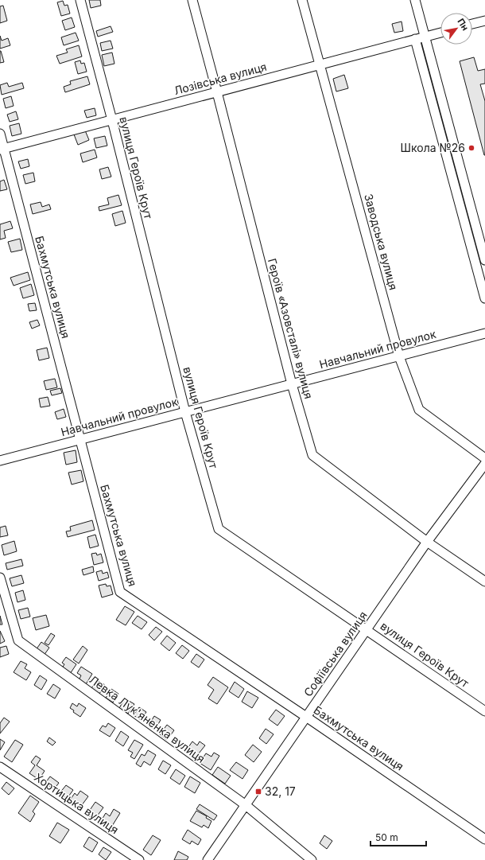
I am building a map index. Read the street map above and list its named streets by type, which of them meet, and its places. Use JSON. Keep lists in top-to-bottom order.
{
  "streets": {
    "street": [
      "Лозівська вулиця",
      "вулиця Героїв Крут",
      "Заводська вулиця",
      "Бахмутська вулиця",
      "Героїв «Азовсталі» вулиця",
      "Навчальний провулок",
      "Софіївська вулиця",
      "Левка Лук'яненка вулиця",
      "Хортицька вулиця"
    ]
  },
  "crossings": [
    ["Лозівська вулиця", "вулиця Героїв Крут"],
    ["Лозівська вулиця", "Заводська вулиця"],
    ["Лозівська вулиця", "Бахмутська вулиця"],
    ["Лозівська вулиця", "Героїв «Азовсталі» вулиця"],
    ["вулиця Героїв Крут", "Навчальний провулок"],
    ["вулиця Героїв Крут", "Софіївська вулиця"],
    ["Заводська вулиця", "Навчальний провулок"],
    ["Бахмутська вулиця", "Навчальний провулок"],
    ["Бахмутська вулиця", "Софіївська вулиця"],
    ["Героїв «Азовсталі» вулиця", "Навчальний провулок"],
    ["Героїв «Азовсталі» вулиця", "Софіївська вулиця"],
    ["Софіївська вулиця", "Левка Лук'яненка вулиця"]
  ],
  "places": {
    "other": ["Школа №26"],
    "transit": ["32, 17"]
  },
  "scale_bar": "50 m",
  "north": "top right"
}
